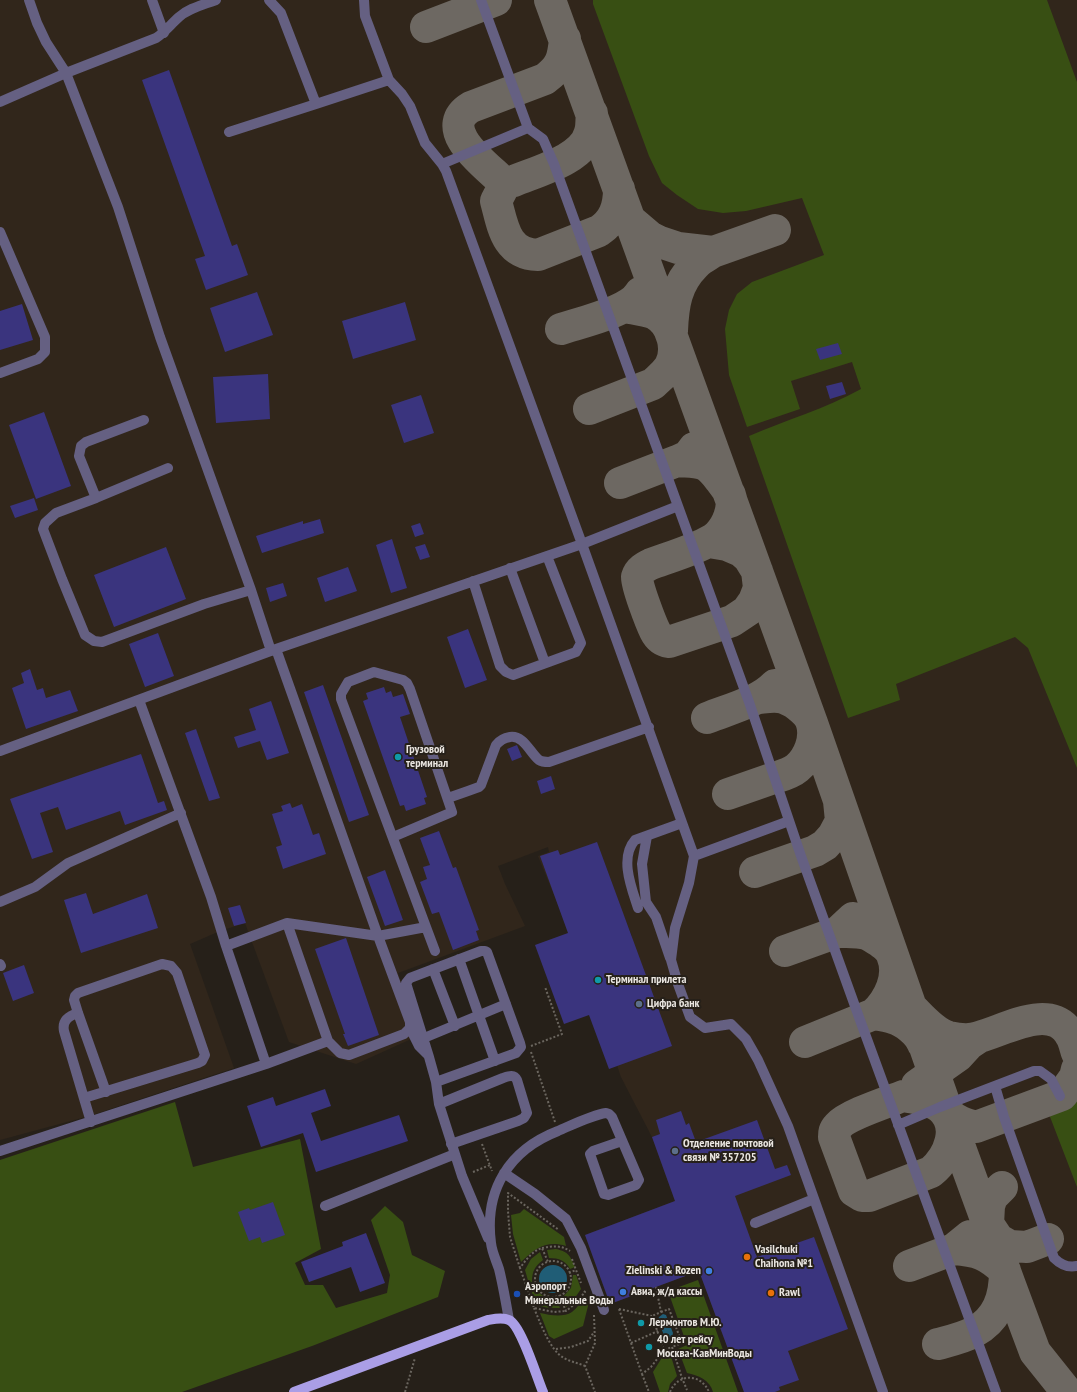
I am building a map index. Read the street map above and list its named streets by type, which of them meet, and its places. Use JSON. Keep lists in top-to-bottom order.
{
  "places": [
    "Грузовой терминал",
    "Терминал прилета",
    "Цифра банк",
    "Отделение почтовой связи № 357205",
    "Vasilchuki Chaihona №1",
    "Zielinski & Rozen",
    "Авиа, ж/д кассы",
    "Rawl",
    "Аэропорт Минеральные Воды",
    "Лермонтов М.Ю.",
    "40 лет рейсу Москва-КавМинВоды"
  ]
}
